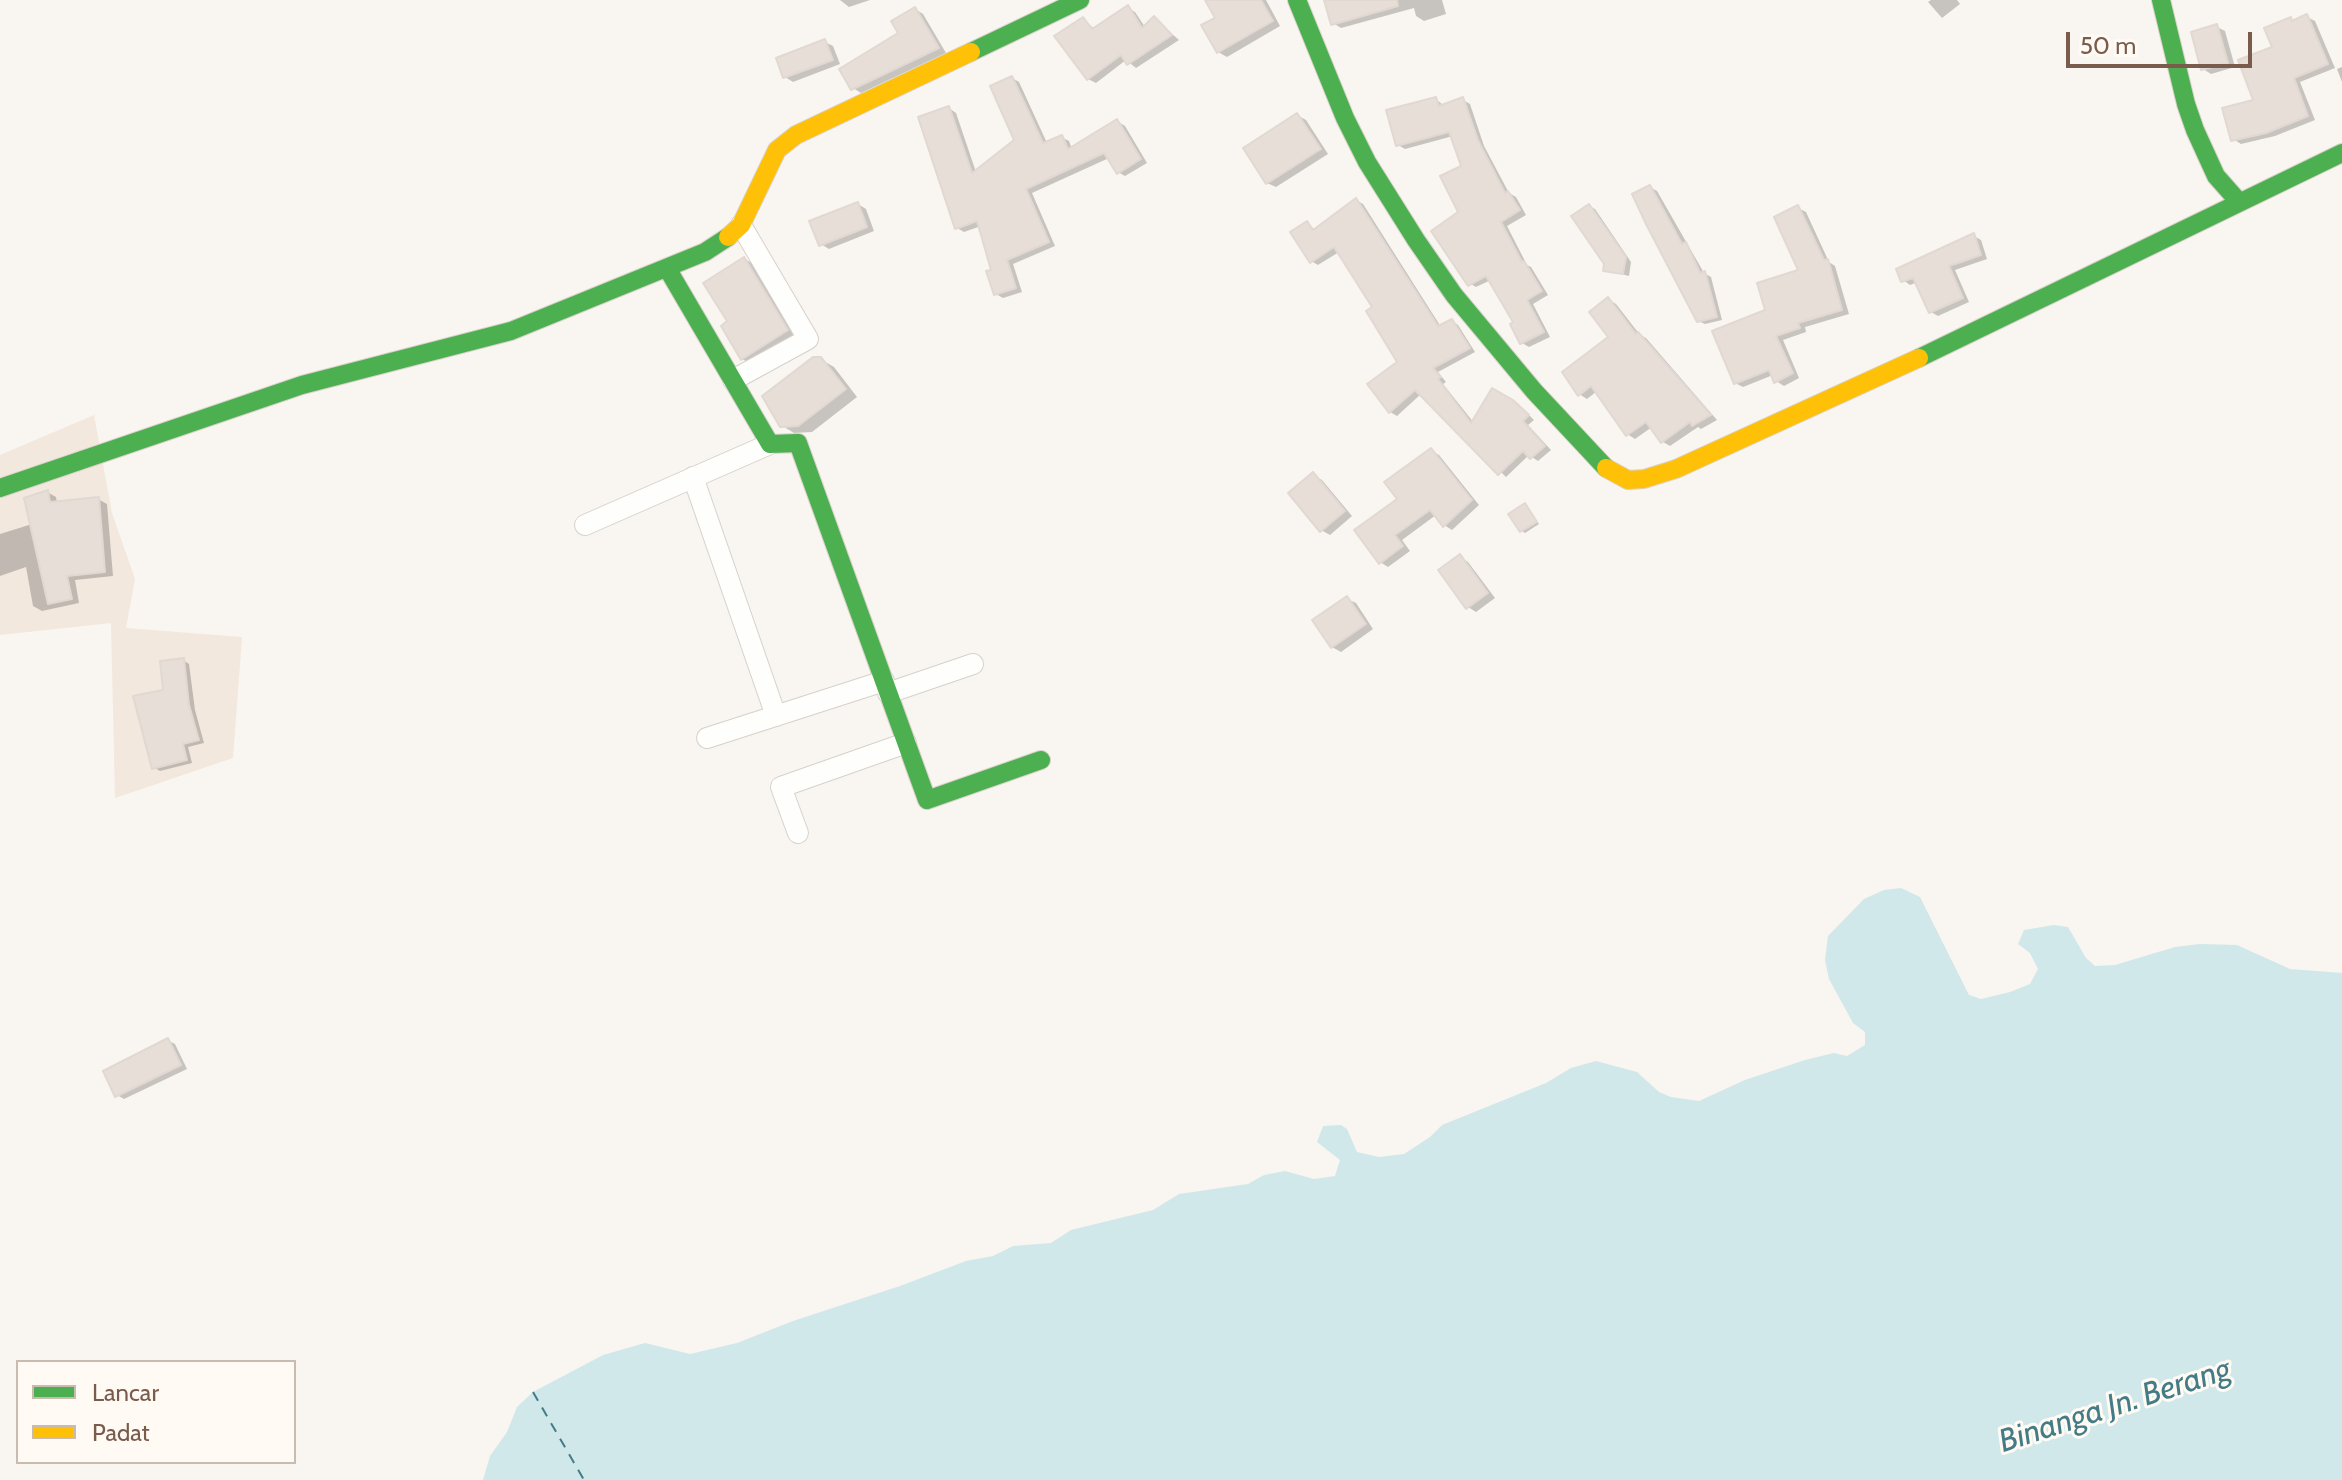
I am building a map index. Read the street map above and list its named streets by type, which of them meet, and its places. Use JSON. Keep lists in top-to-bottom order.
{
  "water": ["Binanga Jn. Berang"],
  "legend": ["Lancar", "Padat"],
  "scale_bar": "50 m"
}
